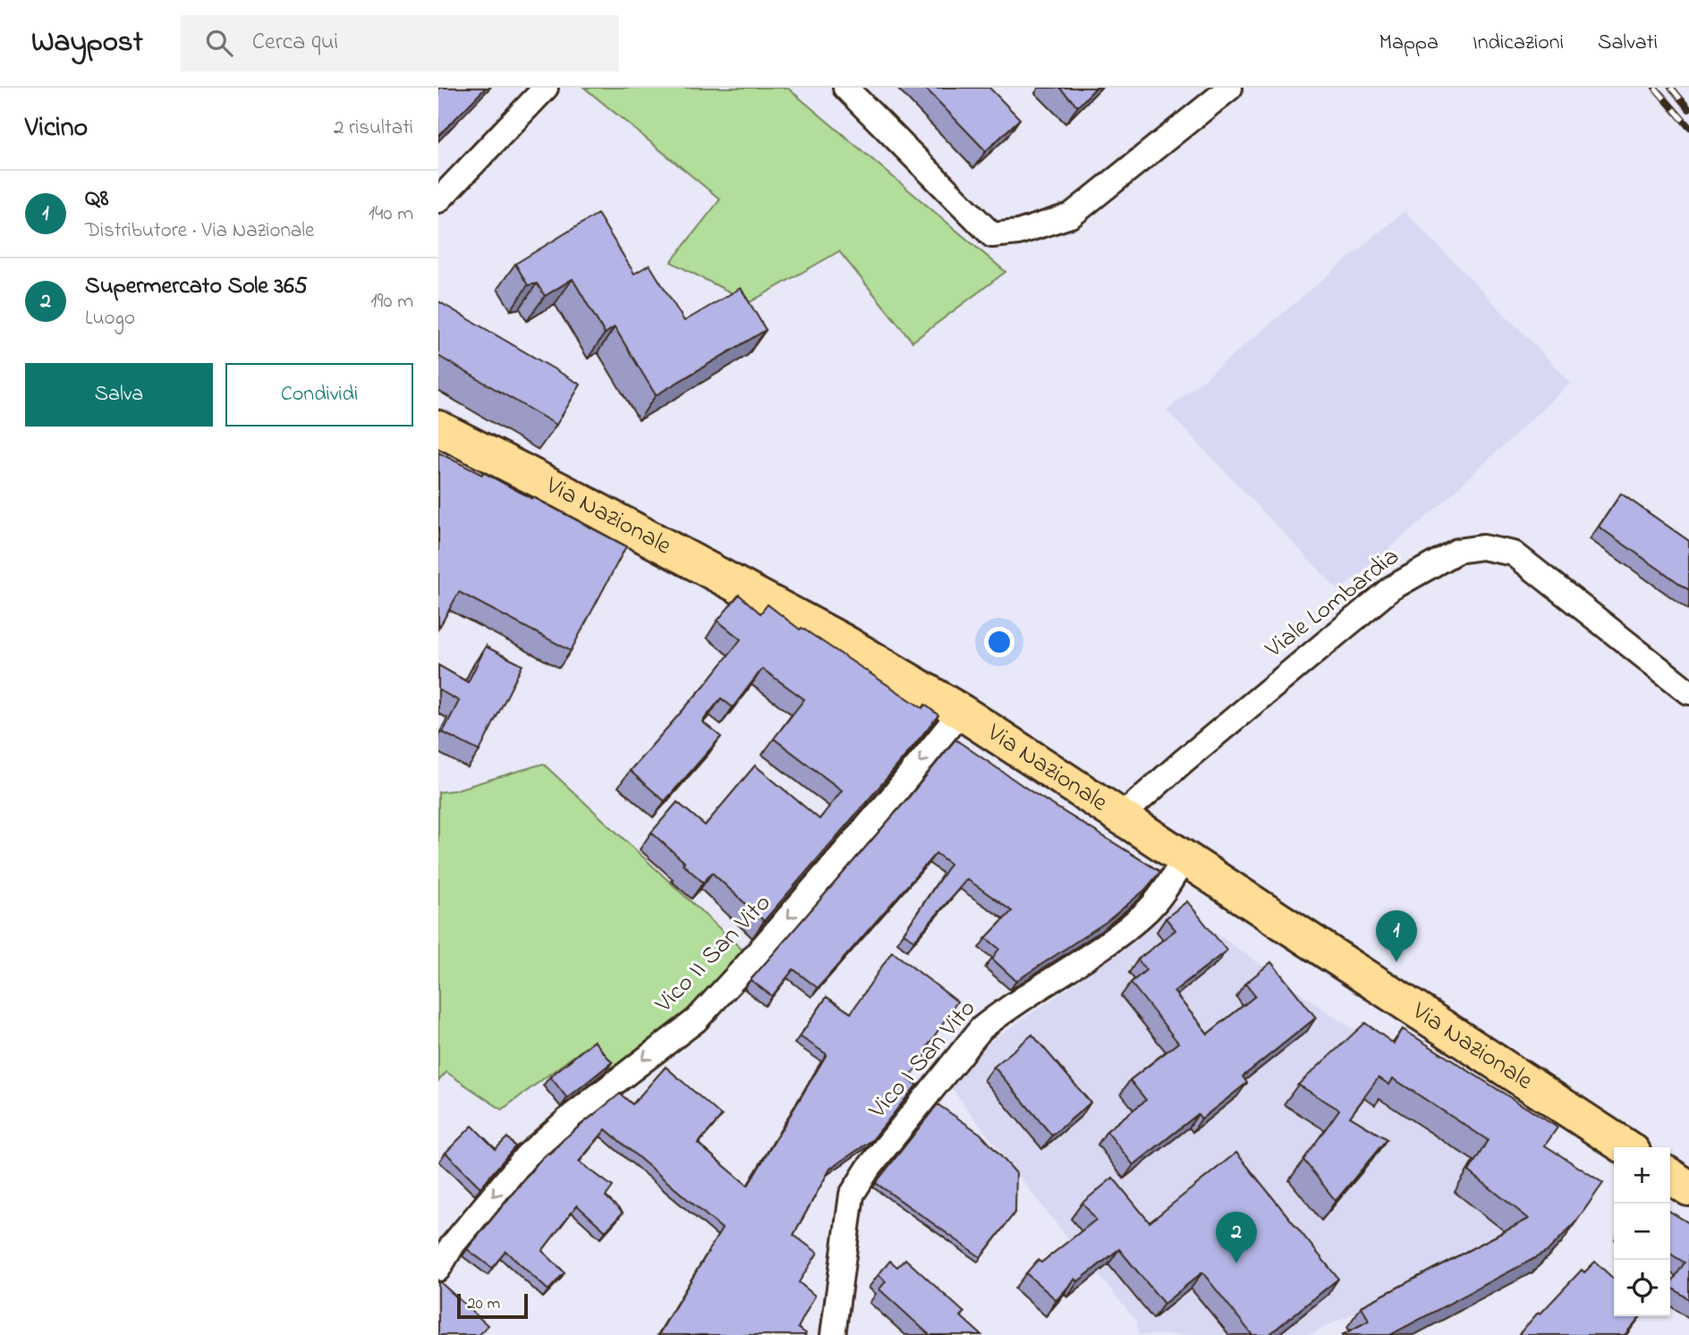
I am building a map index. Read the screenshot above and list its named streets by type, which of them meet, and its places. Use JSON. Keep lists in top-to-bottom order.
{
  "streets": {
    "main road": ["Via Nazionale"],
    "street": ["Viale Lombardia", "Vico II San Vito", "Vico I San Vito"]
  },
  "crossings": [
    ["Via Nazionale", "Viale Lombardia"],
    ["Via Nazionale", "Vico II San Vito"],
    ["Via Nazionale", "Vico I San Vito"]
  ],
  "one_way": ["Vico II San Vito"],
  "scale_bar": "20 m",
  "page": {
    "header": "Waypost",
    "search": "Cerca qui",
    "nav": ["Mappa", "Indicazioni", "Salvati"],
    "heading": ["Vicino", "2 risultati"],
    "list": [
      {
        "mark": "1",
        "name": "Q8",
        "note": "Distributore · Via Nazionale",
        "value": "140 m"
      },
      {
        "mark": "2",
        "name": "Supermercato Sole 365",
        "note": "Luogo",
        "value": "190 m"
      }
    ],
    "buttons": ["Salva", "Condividi"],
    "pins": ["1", "2"],
    "map_buttons": ["+", "−"],
    "scale": "20 m"
  }
}
